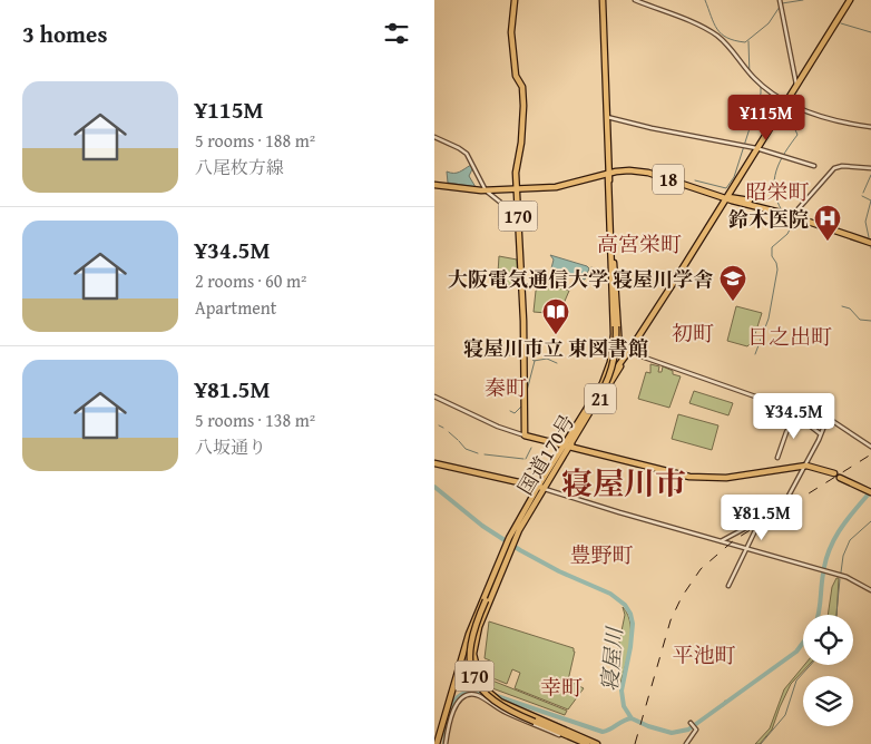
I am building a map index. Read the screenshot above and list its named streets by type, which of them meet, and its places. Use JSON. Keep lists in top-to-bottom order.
{
  "streets": {
    "main road": [
      "18",
      "170",
      "21",
      "国道170号"
    ]
  },
  "crossings": [
    ["18", "170"],
    ["18", "21"],
    ["18", "国道170号"],
    ["170", "国道170号"],
    ["21", "国道170号"]
  ],
  "districts": [
    "昭栄町",
    "高宮栄町",
    "初町",
    "日之出町",
    "秦町",
    "寝屋川市",
    "豊野町",
    "平池町",
    "幸町"
  ],
  "water": ["寝屋川"],
  "places": {
    "hospital": ["鈴木医院"],
    "school or university": ["大阪電気通信大学 寝屋川学舎"],
    "library": ["寝屋川市立 東図書館"]
  },
  "page": {
    "heading": "3 homes",
    "list": [
      {
        "name": "¥115M",
        "note": "5 rooms · 188 m² · 八尾枚方線"
      },
      {
        "name": "¥34.5M",
        "note": "2 rooms · 60 m² · Apartment"
      },
      {
        "name": "¥81.5M",
        "note": "5 rooms · 138 m² · 八坂通り"
      }
    ],
    "price": ["¥115M", "¥34.5M", "¥81.5M"]
  }
}
